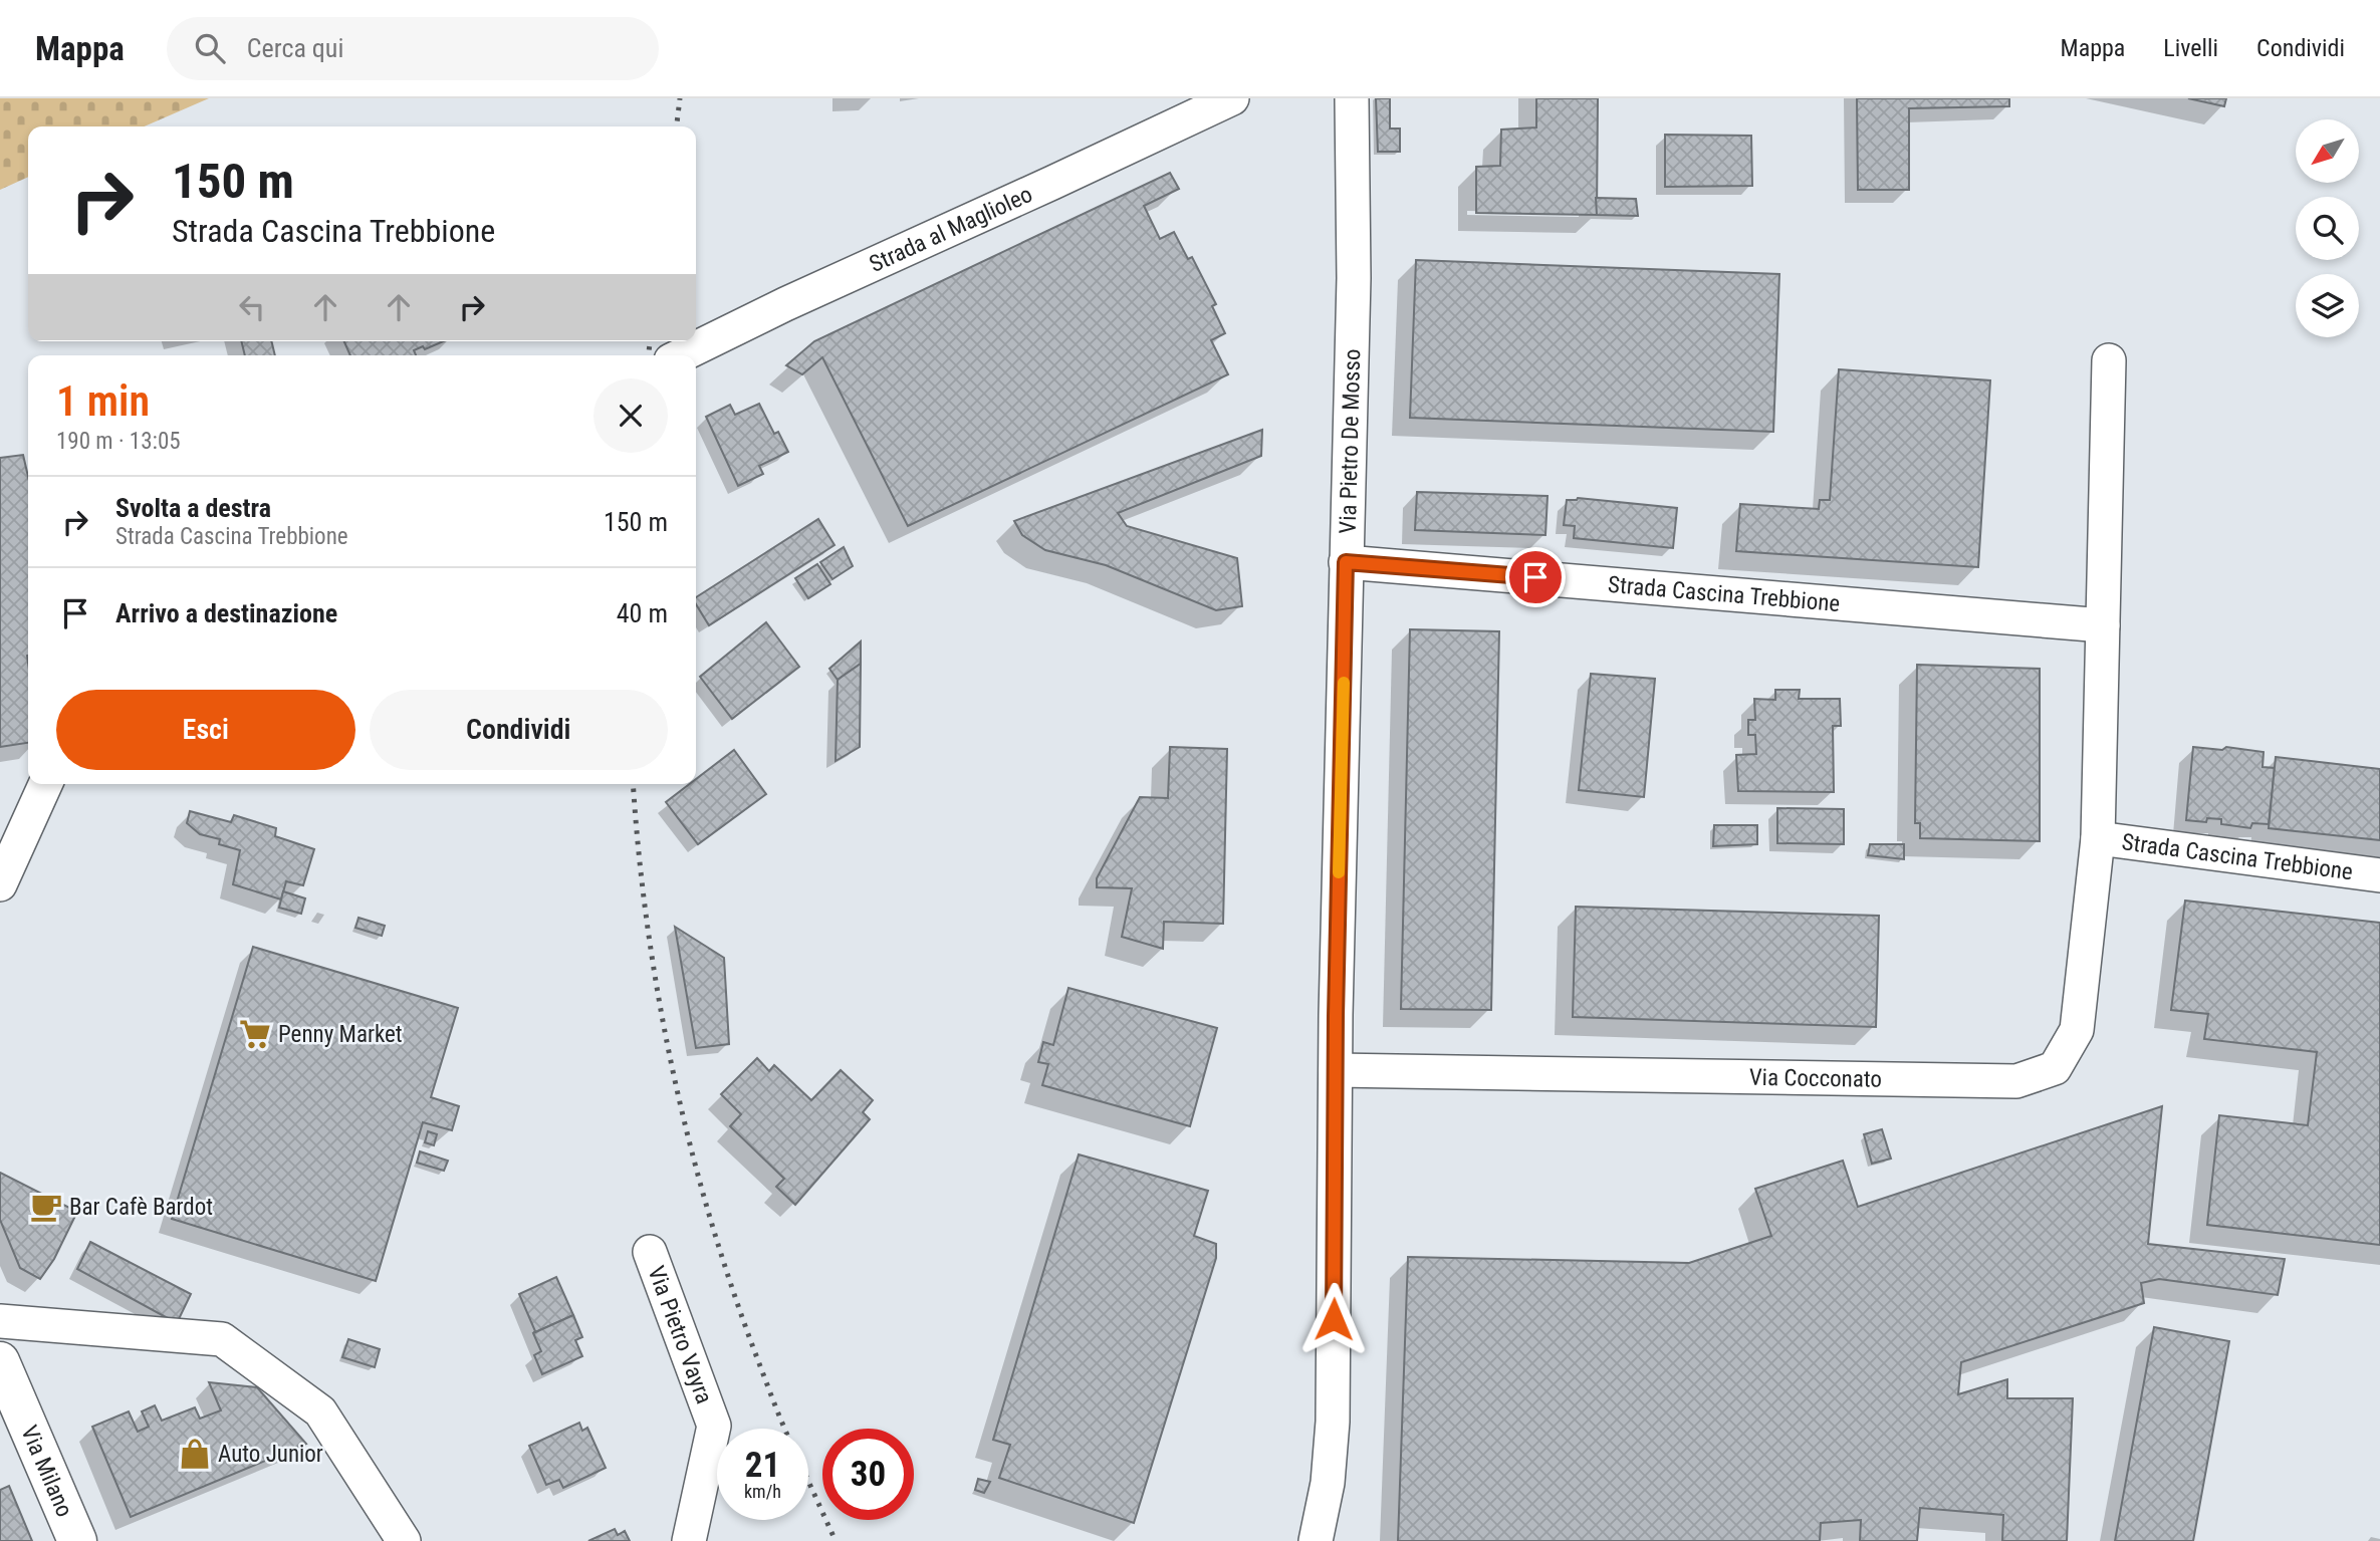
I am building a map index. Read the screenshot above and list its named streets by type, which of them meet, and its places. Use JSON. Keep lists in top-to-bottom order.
{
  "streets": {
    "main road": ["Via Milano"],
    "street": [
      "Strada al Maglioleo",
      "Via Pietro De Mosso",
      "Strada Cascina Trebbione",
      "Via Cocconato",
      "Via Pietro Vayra"
    ]
  },
  "crossings": [
    ["Via Pietro De Mosso", "Strada Cascina Trebbione"],
    ["Via Pietro De Mosso", "Via Cocconato"],
    ["Strada Cascina Trebbione", "Via Cocconato"]
  ],
  "places": {
    "supermarket": ["Penny Market"],
    "cafe": ["Bar Cafè Bardot"],
    "shop": ["Auto Junior"]
  },
  "north": "bottom left",
  "page": {
    "header": "Mappa",
    "search": "Cerca qui",
    "nav": ["Mappa", "Livelli", "Condividi"],
    "turn": ["150 m", "Strada Cascina Trebbione"],
    "heading": ["1 min", "190 m · 13:05"],
    "list": [
      {
        "name": "Svolta a destra",
        "note": "Strada Cascina Trebbione",
        "value": "150 m"
      },
      {
        "name": "Arrivo a destinazione",
        "value": "40 m"
      }
    ],
    "buttons": ["Esci", "Condividi"],
    "speed": "21 km/h",
    "limit": "30"
  }
}
